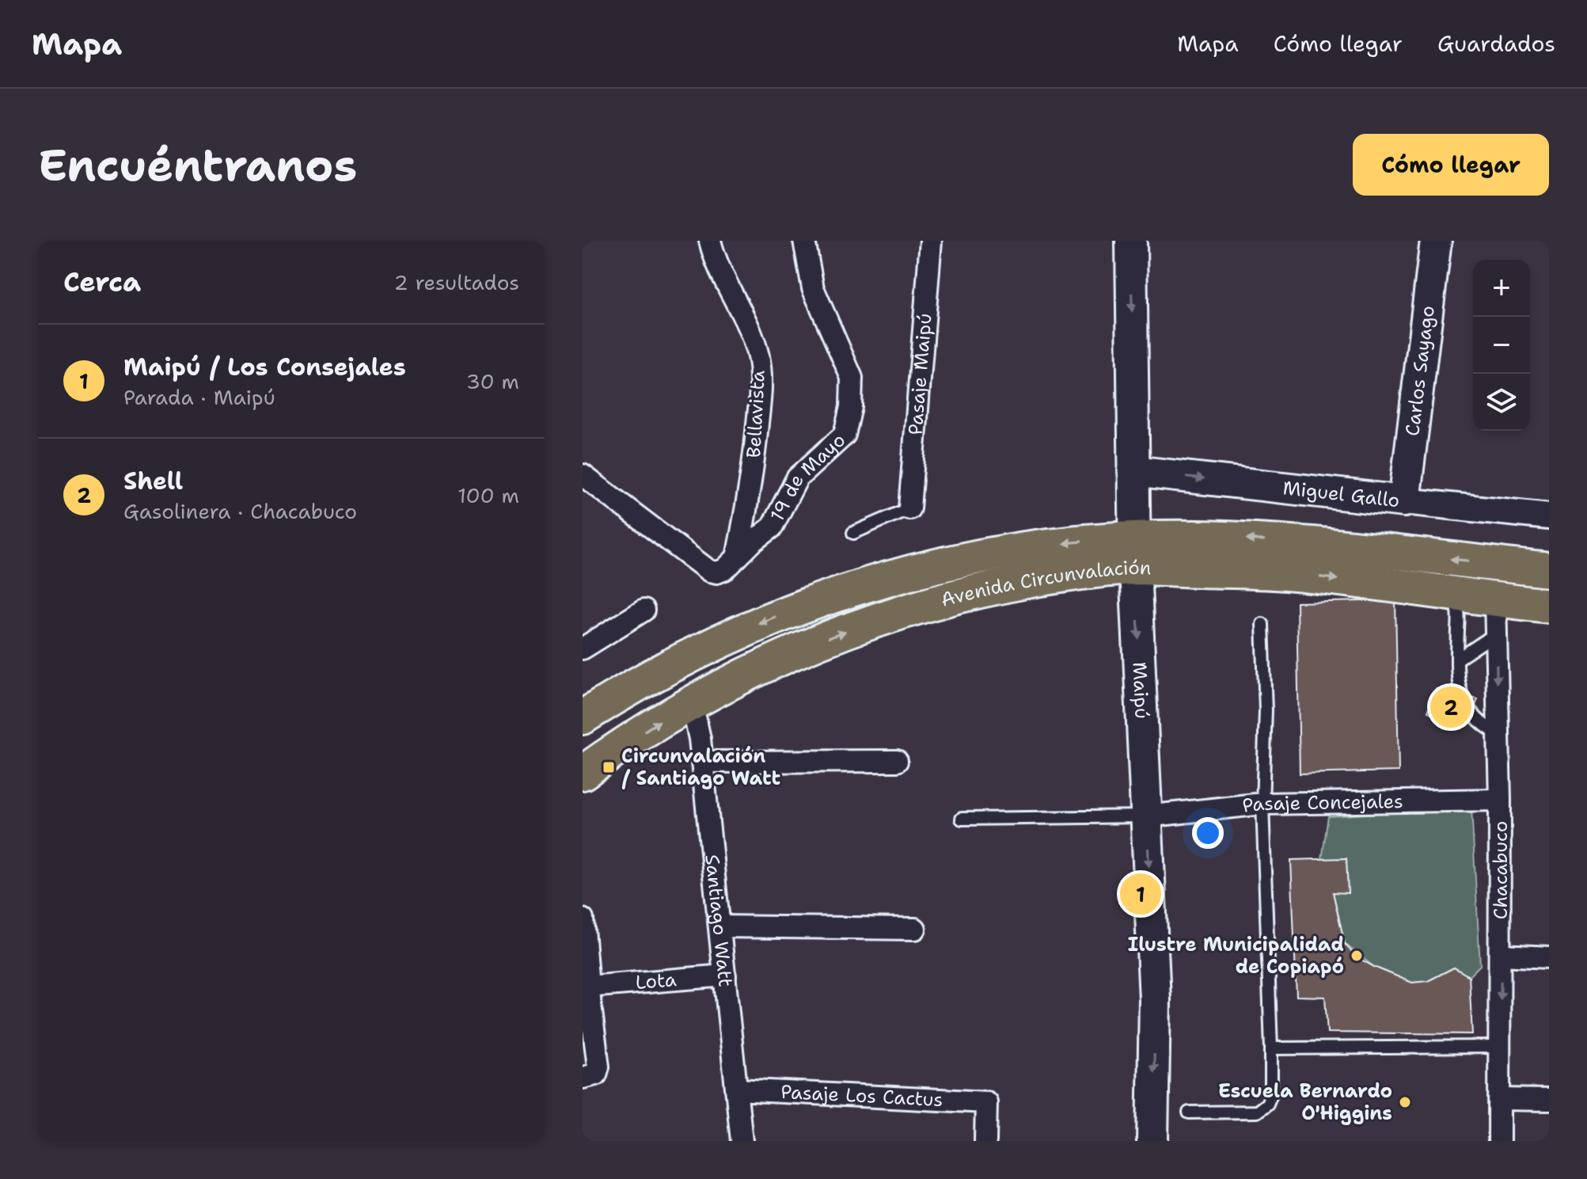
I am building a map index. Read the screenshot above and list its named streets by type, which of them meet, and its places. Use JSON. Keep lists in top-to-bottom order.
{
  "streets": {
    "main road": [
      "Carlos Sayago",
      "Miguel Gallo",
      "Avenida Circunvalación",
      "Maipú"
    ],
    "street": [
      "Pasaje Maipú",
      "Bellavista",
      "19 de Mayo",
      "Pasaje Concejales",
      "Chacabuco",
      "Santiago Watt",
      "Lota",
      "Pasaje Los Cactus"
    ]
  },
  "crossings": [
    ["Carlos Sayago", "Miguel Gallo"],
    ["Bellavista", "19 de Mayo"],
    ["Miguel Gallo", "Maipú"],
    ["Avenida Circunvalación", "Maipú"],
    ["Avenida Circunvalación", "Chacabuco"],
    ["Avenida Circunvalación", "Santiago Watt"],
    ["Maipú", "Pasaje Concejales"],
    ["Pasaje Concejales", "Chacabuco"],
    ["Santiago Watt", "Lota"],
    ["Santiago Watt", "Pasaje Los Cactus"]
  ],
  "one_way": ["Miguel Gallo", "Maipú", "Chacabuco"],
  "places": {
    "transit": ["Circunvalación / Santiago Watt"],
    "other": ["Ilustre Municipalidad de Copiapó", "Escuela Bernardo O'Higgins"]
  },
  "page": {
    "header": "Mapa",
    "nav": ["Mapa", "Cómo llegar", "Guardados"],
    "buttons": "Cómo llegar",
    "title": "Encuéntranos",
    "heading": ["Cerca", "2 resultados"],
    "map_buttons": ["+", "−"],
    "list": [
      {
        "mark": "1",
        "name": "Maipú / Los Consejales",
        "note": "Parada · Maipú",
        "value": "30 m"
      },
      {
        "mark": "2",
        "name": "Shell",
        "note": "Gasolinera · Chacabuco",
        "value": "100 m"
      }
    ],
    "pins": ["2", "1"]
  }
}
